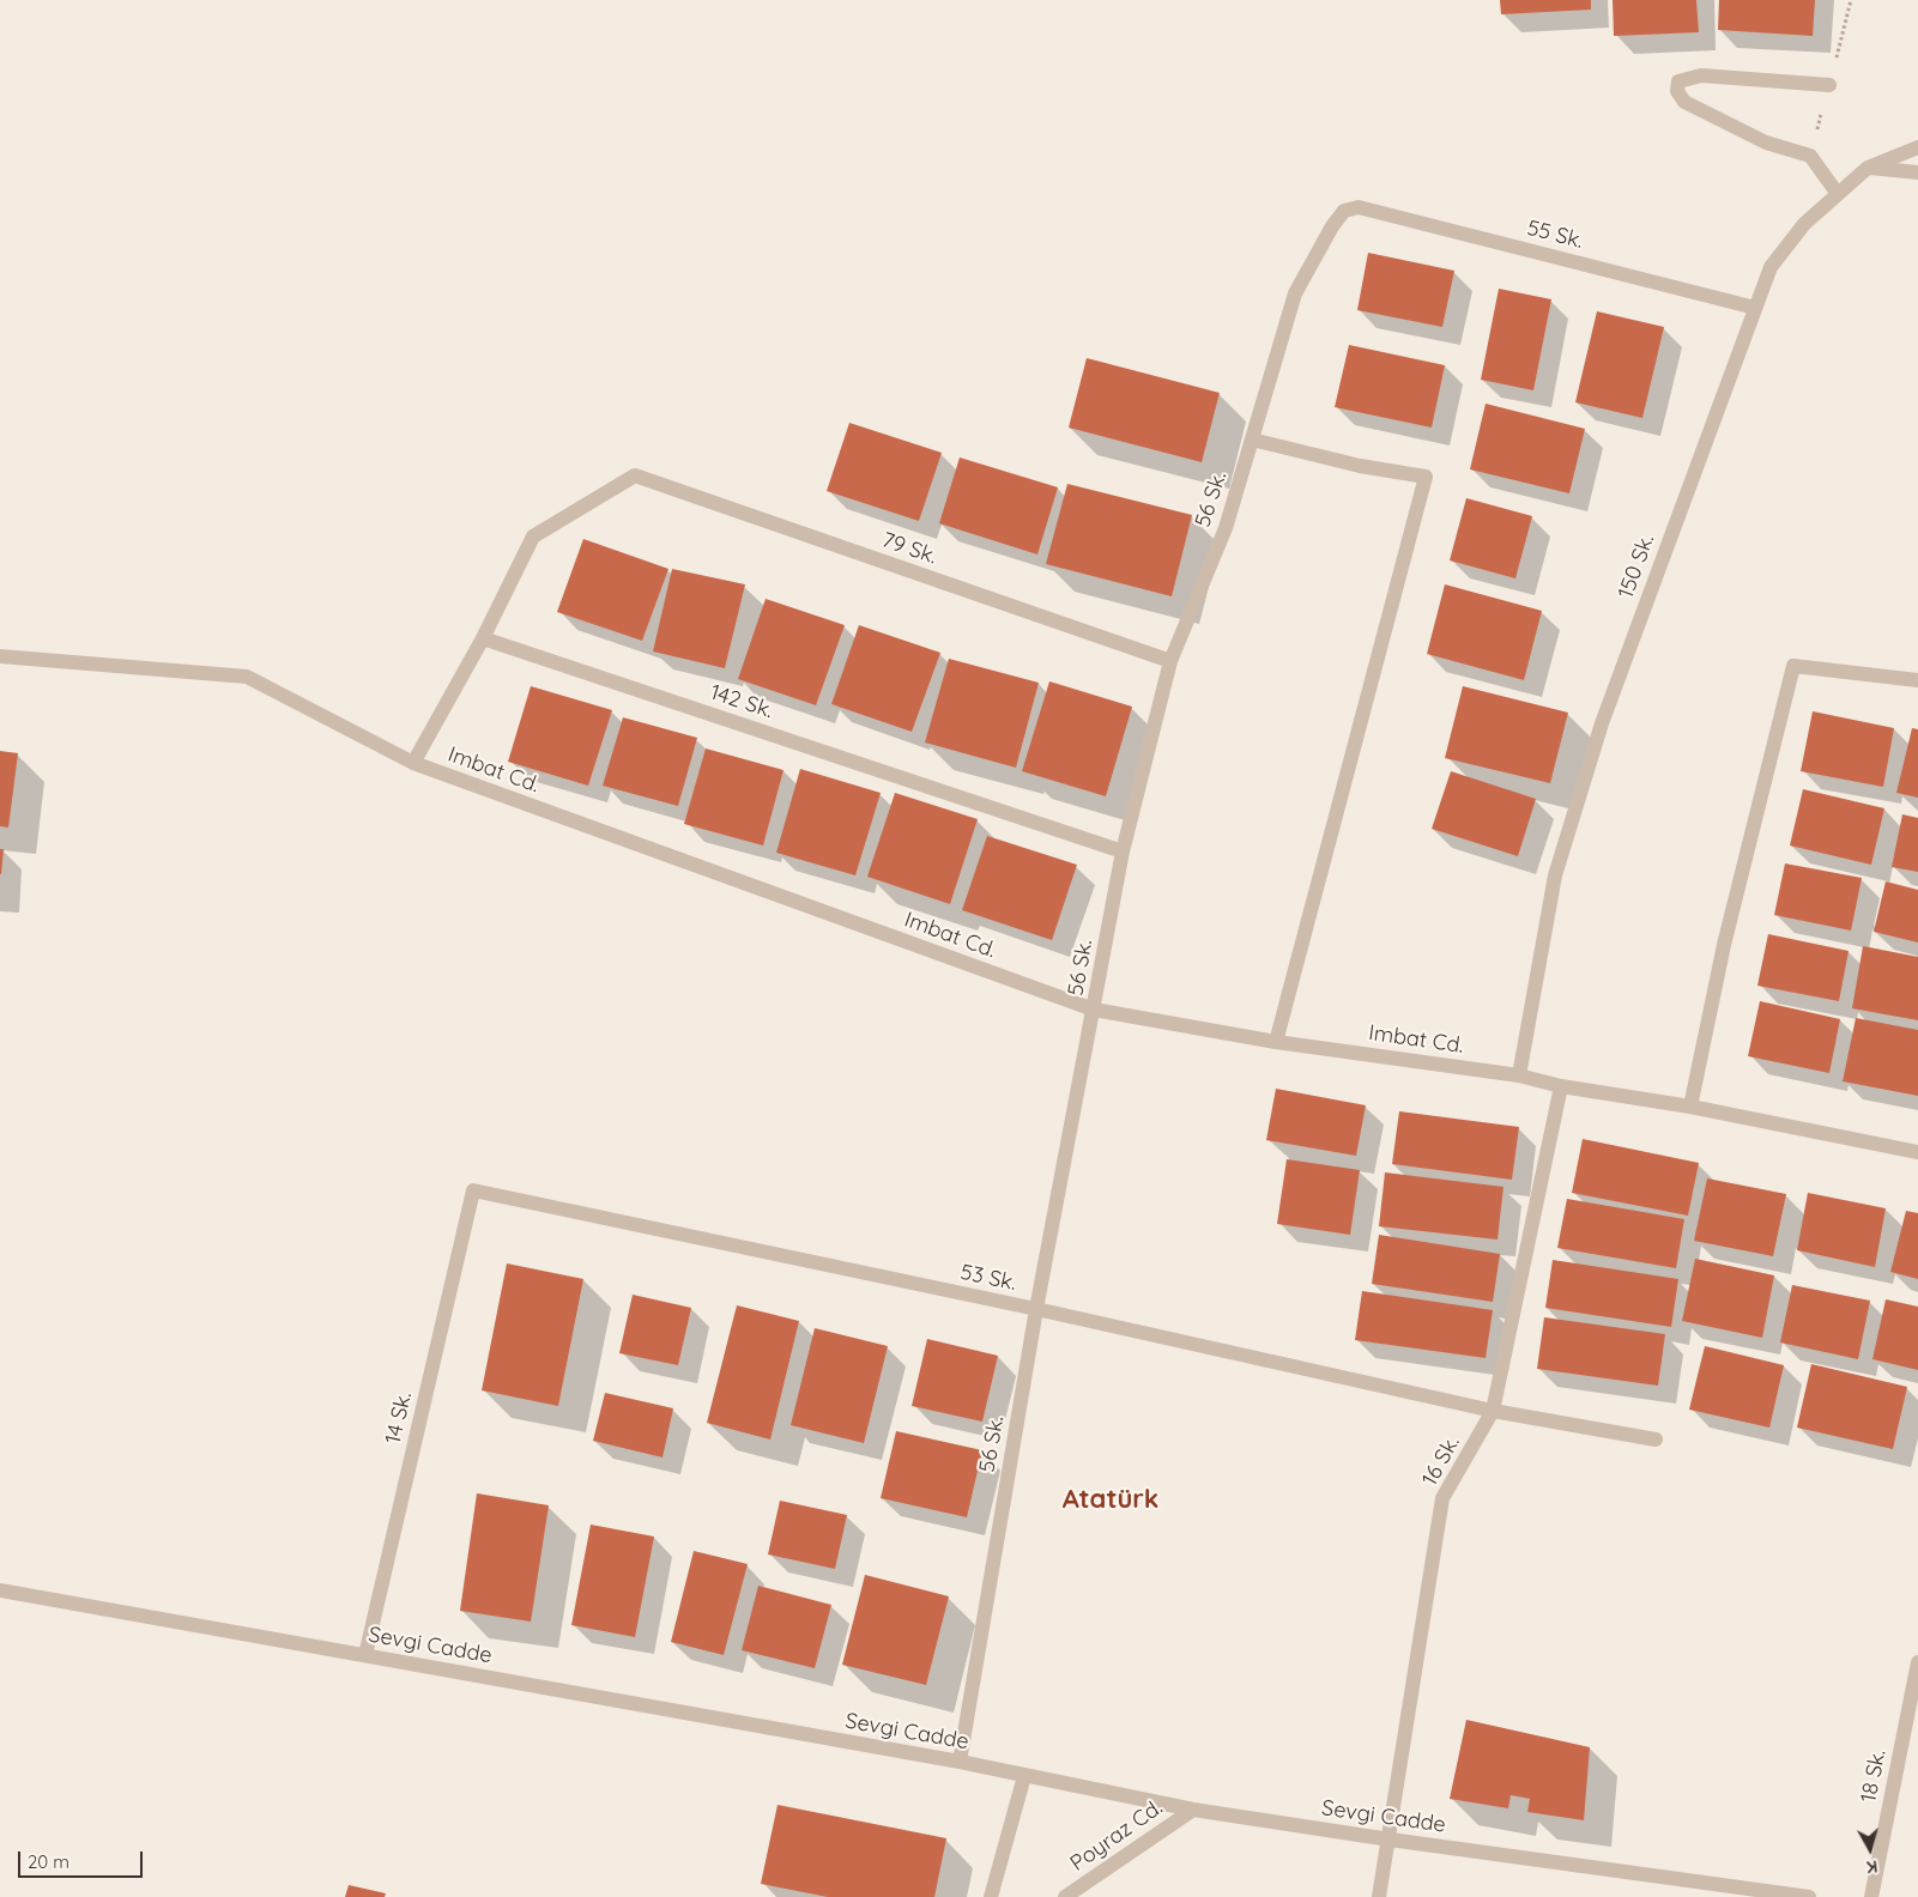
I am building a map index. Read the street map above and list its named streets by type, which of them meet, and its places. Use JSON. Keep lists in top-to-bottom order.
{
  "streets": {
    "street": [
      "55 Sk.",
      "56 Sk.",
      "79 Sk.",
      "150 Sk.",
      "142 Sk.",
      "Imbat Cd.",
      "53 Sk.",
      "14 Sk.",
      "16 Sk.",
      "Sevgi Cadde",
      "18 Sk.",
      "Poyraz Cd."
    ]
  },
  "crossings": [
    ["55 Sk.", "56 Sk."],
    ["55 Sk.", "150 Sk."],
    ["56 Sk.", "79 Sk."],
    ["56 Sk.", "142 Sk."],
    ["56 Sk.", "Imbat Cd."],
    ["56 Sk.", "53 Sk."],
    ["56 Sk.", "Sevgi Cadde"],
    ["79 Sk.", "142 Sk."],
    ["150 Sk.", "Imbat Cd."],
    ["Imbat Cd.", "16 Sk."],
    ["53 Sk.", "14 Sk."],
    ["53 Sk.", "16 Sk."],
    ["14 Sk.", "Sevgi Cadde"],
    ["16 Sk.", "Sevgi Cadde"],
    ["Sevgi Cadde", "Poyraz Cd."]
  ],
  "districts": ["Atatürk"],
  "scale_bar": "20 m",
  "north": "bottom"
}
